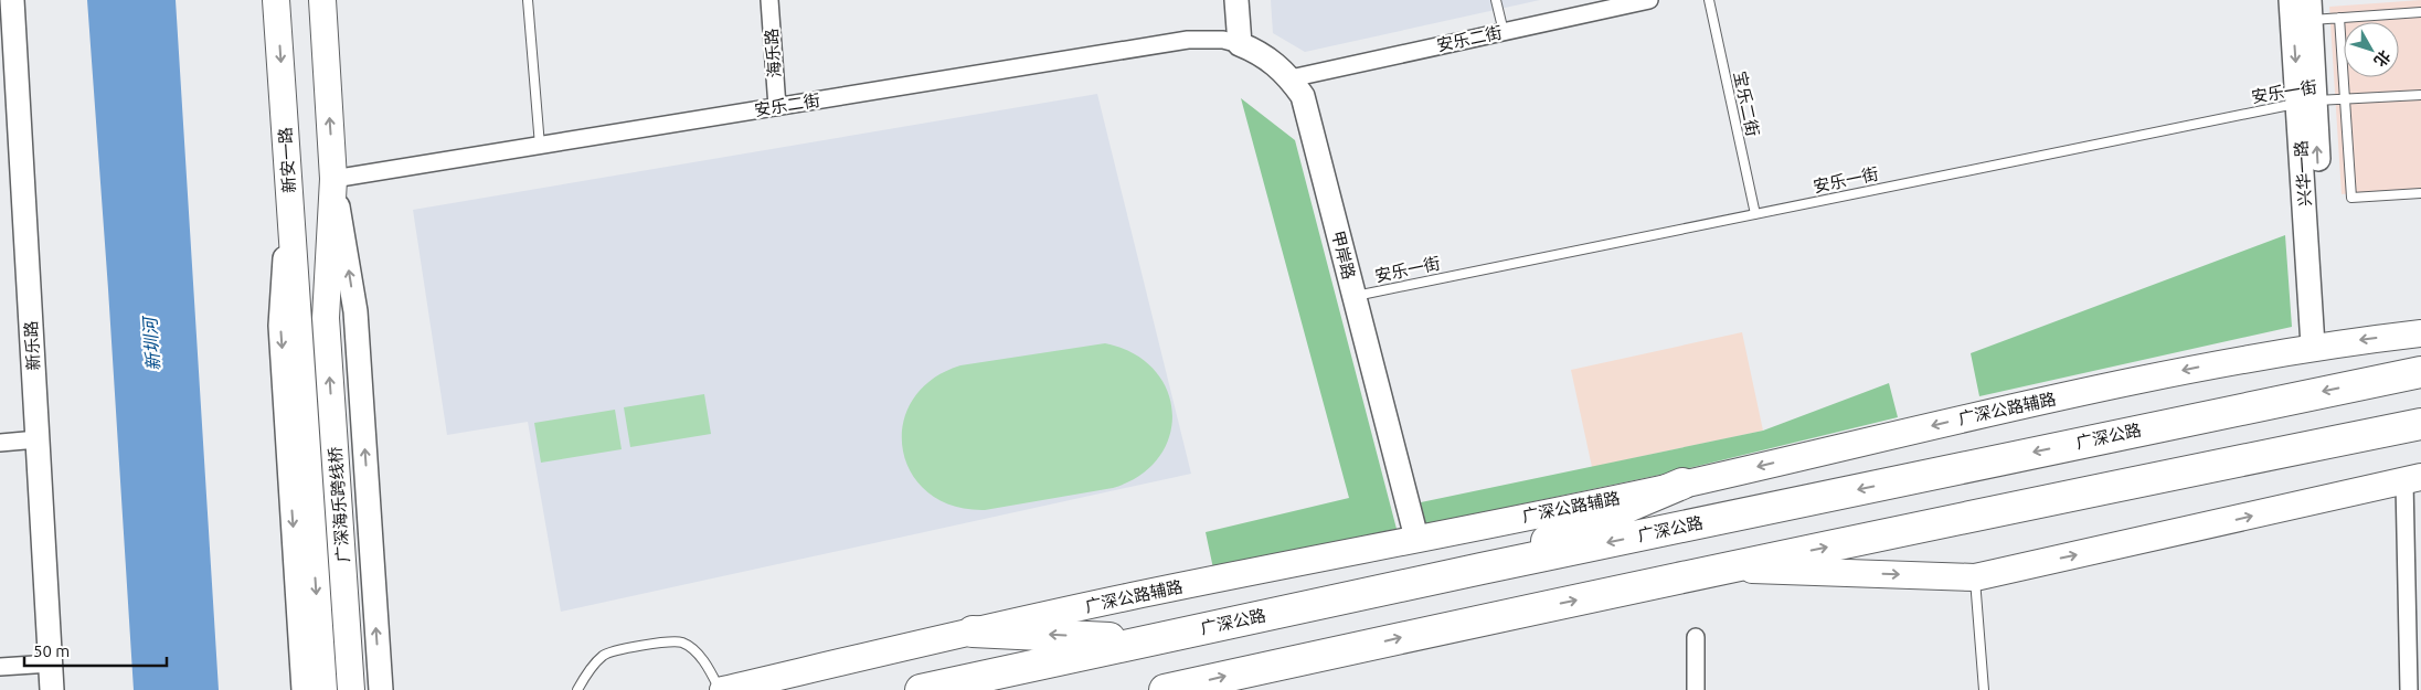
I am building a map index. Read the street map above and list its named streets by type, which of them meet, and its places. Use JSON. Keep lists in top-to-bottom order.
{
  "streets": {
    "highway": ["广深公路"],
    "main road": ["新安一路", "广深公路辅路", "广深海乐跨线桥"],
    "street": [
      "安乐二街",
      "海乐路",
      "兴华一路",
      "甲岸路",
      "新乐路"
    ],
    "lane": ["安乐一街", "宝乐二街"]
  },
  "crossings": [
    ["安乐二街", "海乐路"],
    ["安乐二街", "甲岸路"],
    ["安乐二街", "广深海乐跨线桥"],
    ["安乐一街", "宝乐二街"],
    ["安乐一街", "兴华一路"],
    ["安乐一街", "甲岸路"],
    ["新安一路", "广深海乐跨线桥"],
    ["兴华一路", "广深公路辅路"],
    ["甲岸路", "广深公路辅路"]
  ],
  "water": ["新圳河"],
  "scale_bar": "50 m",
  "north": "bottom right"
}
